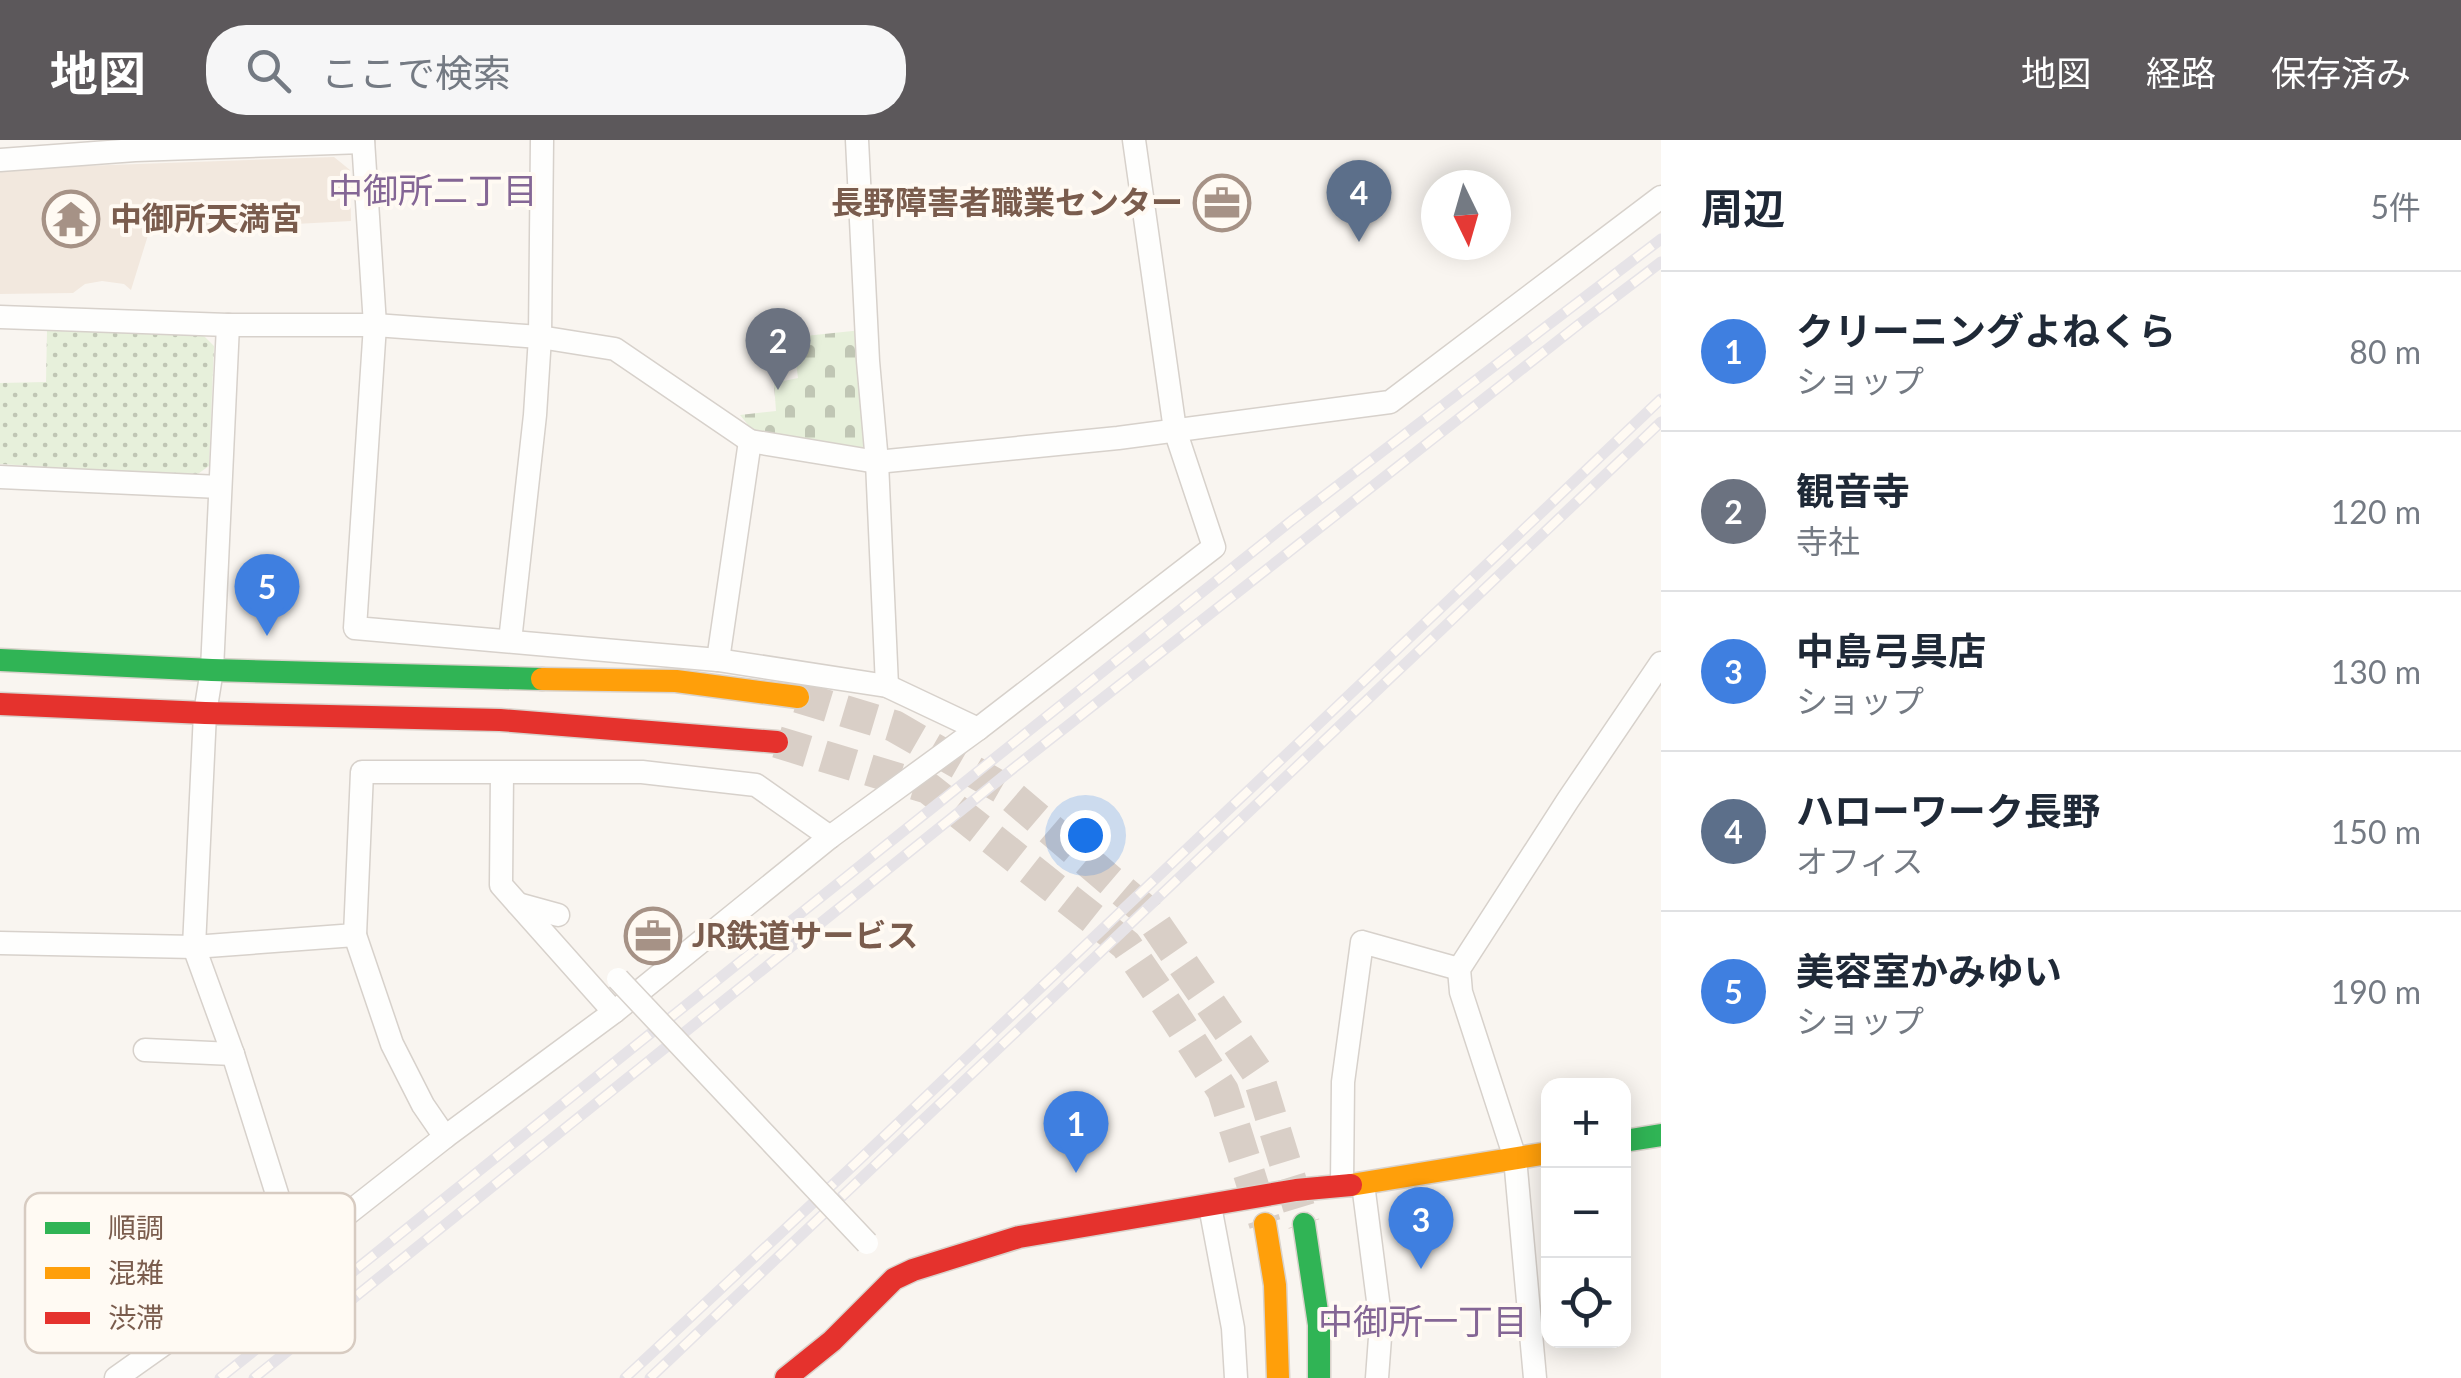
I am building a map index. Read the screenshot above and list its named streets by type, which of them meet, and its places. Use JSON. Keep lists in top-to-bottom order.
{
  "districts": ["中御所二丁目", "中御所一丁目"],
  "places": {
    "office": ["長野障害者職業センター", "JR鉄道サービス"],
    "temple": ["中御所天満宮"]
  },
  "legend": ["順調", "混雑", "渋滞"],
  "north": "bottom",
  "page": {
    "header": "地図",
    "search": "ここで検索",
    "nav": ["地図", "経路", "保存済み"],
    "heading": ["周辺", "5件"],
    "pins": [
      "4",
      "2",
      "5",
      "1",
      "3"
    ],
    "list": [
      {
        "mark": "1",
        "name": "クリーニングよねくら",
        "note": "ショップ",
        "value": "80 m"
      },
      {
        "mark": "2",
        "name": "観音寺",
        "note": "寺社",
        "value": "120 m"
      },
      {
        "mark": "3",
        "name": "中島弓具店",
        "note": "ショップ",
        "value": "130 m"
      },
      {
        "mark": "4",
        "name": "ハローワーク長野",
        "note": "オフィス",
        "value": "150 m"
      },
      {
        "mark": "5",
        "name": "美容室かみゆい",
        "note": "ショップ",
        "value": "190 m"
      }
    ],
    "map_buttons": ["+", "−"]
  }
}
